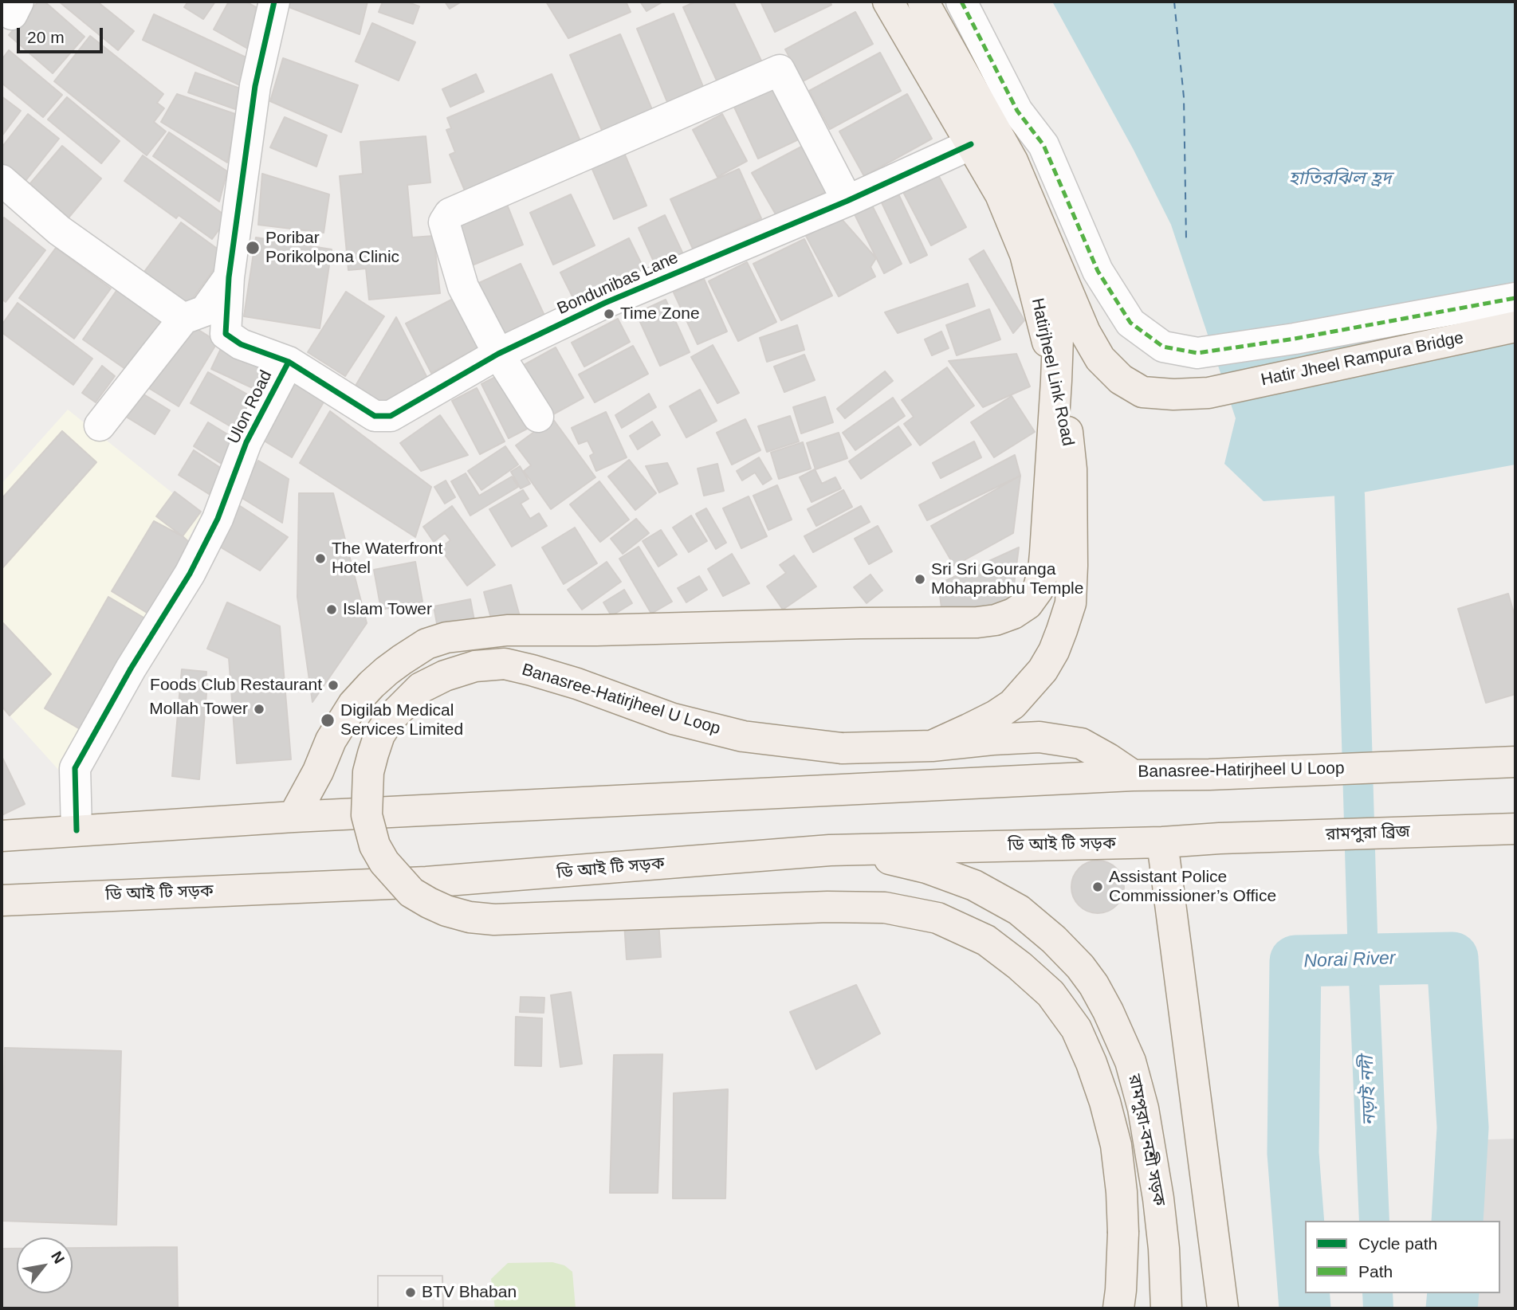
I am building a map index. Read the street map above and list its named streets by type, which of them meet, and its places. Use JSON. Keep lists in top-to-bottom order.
{
  "streets": {
    "main road": [
      "Hatir Jheel Rampura Bridge",
      "Hatirjheel Link Road",
      "Banasree-Hatirjheel U Loop",
      "রামপুরা ব্রিজ",
      "ডি আই টি সড়ক",
      "রামপুরা-বনশ্রী সড়ক"
    ],
    "street": ["Bondunibas Lane", "Ulon Road"]
  },
  "crossings": [
    ["Bondunibas Lane", "Hatirjheel Link Road"],
    ["Bondunibas Lane", "Ulon Road"],
    ["Hatirjheel Link Road", "Banasree-Hatirjheel U Loop"],
    ["রামপুরা ব্রিজ", "ডি আই টি সড়ক"],
    ["ডি আই টি সড়ক", "রামপুরা-বনশ্রী সড়ক"]
  ],
  "water": ["হাতিরঝিল হ্রদ", "Norai River", "নড়াই নদী"],
  "places": [
    "Poribar Porikolpona Clinic",
    "Time Zone",
    "The Waterfront Hotel",
    "Sri Sri Gouranga Mohaprabhu Temple",
    "Islam Tower",
    "Foods Club Restaurant",
    "Mollah Tower",
    "Digilab Medical Services Limited",
    "Assistant Police Commissioner’s Office",
    "BTV Bhaban"
  ],
  "legend": ["Cycle path", "Path"],
  "scale_bar": "20 m",
  "north": "top right"
}
